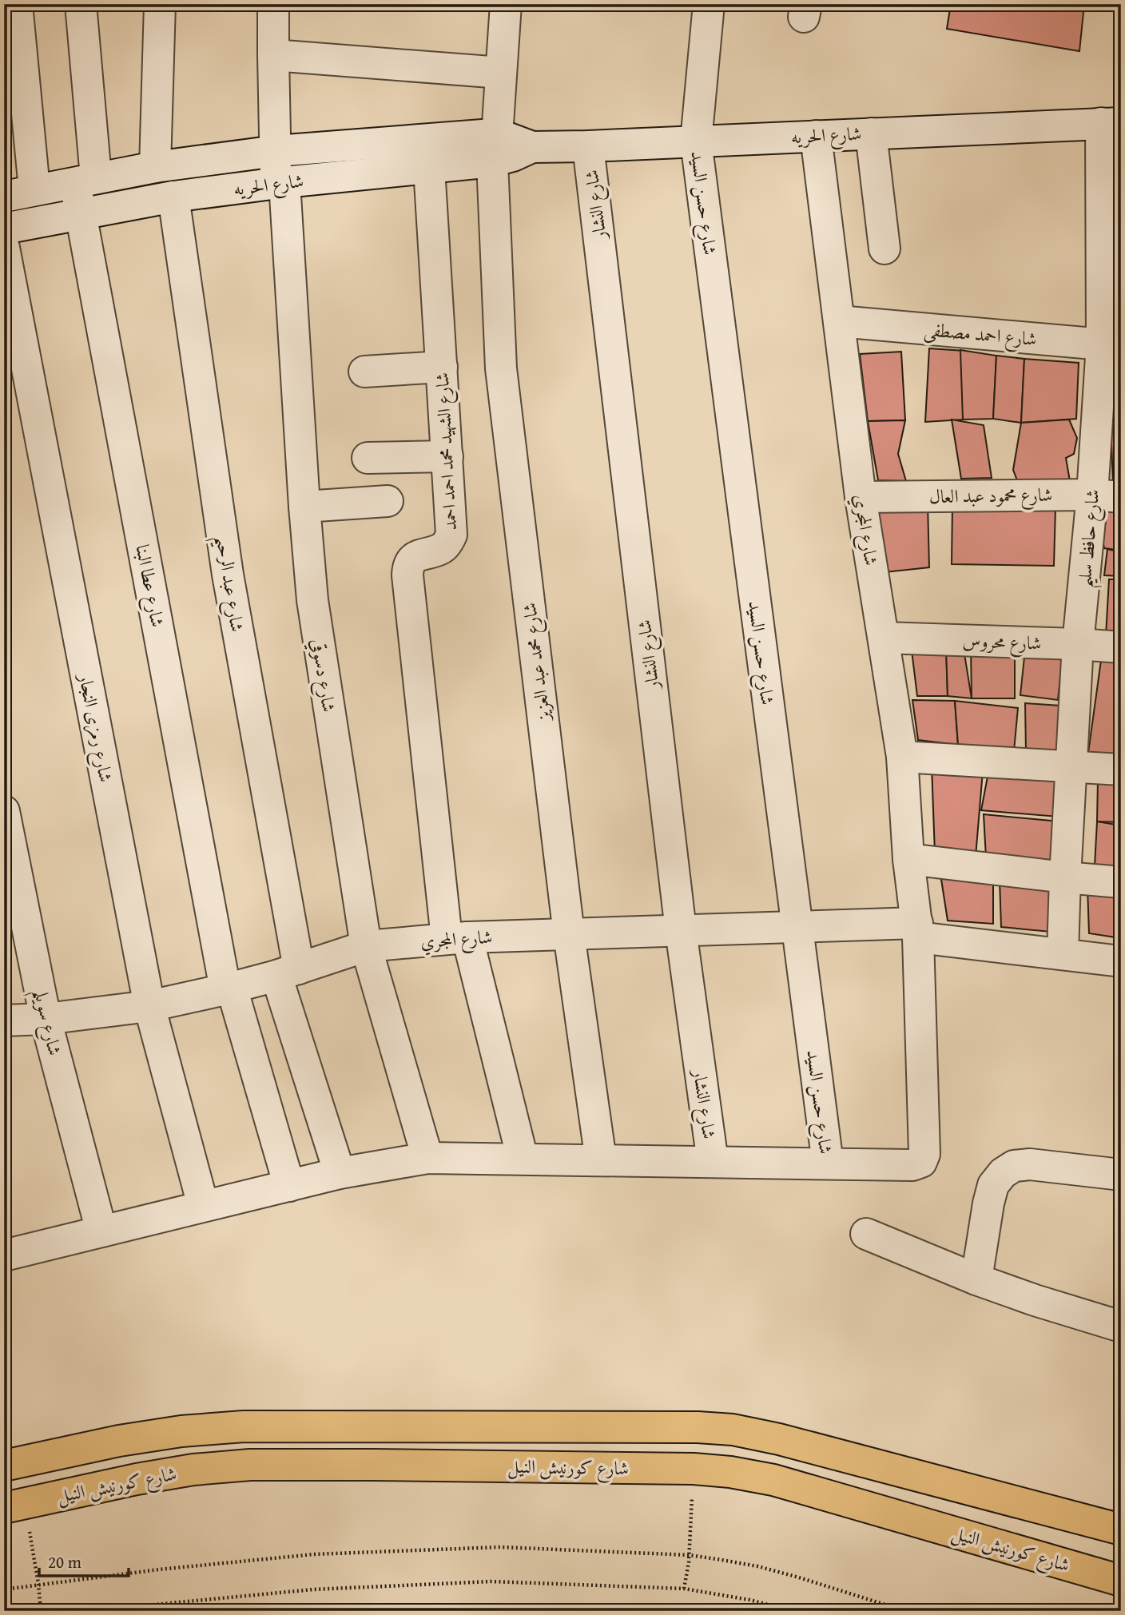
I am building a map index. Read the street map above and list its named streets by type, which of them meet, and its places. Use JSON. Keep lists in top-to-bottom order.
{
  "streets": {
    "main road": ["شارع كورنيش النيل"],
    "street": [
      "شارع الحريه",
      "شارع حسن السيد",
      "شارع النشار",
      "شارع احمد مصطفى",
      "شارع الشهيد محمد احمد احمد",
      "شارع محمود عبد العال",
      "شارع المجري",
      "شارع حافظ سليم",
      "شارع عبد الرحيم",
      "شارع عطا البنا",
      "شارع محروس",
      "شارع محمد عبد العزيز",
      "شارع دسوقي",
      "شارع رمزى النجار",
      "شارع سويلم"
    ]
  },
  "crossings": [
    ["شارع الحريه", "شارع حسن السيد"],
    ["شارع الحريه", "شارع النشار"],
    ["شارع الحريه", "شارع الشهيد محمد احمد احمد"],
    ["شارع الحريه", "شارع المجري"],
    ["شارع الحريه", "شارع حافظ سليم"],
    ["شارع الحريه", "شارع عبد الرحيم"],
    ["شارع الحريه", "شارع عطا البنا"],
    ["شارع الحريه", "شارع محمد عبد العزيز"],
    ["شارع الحريه", "شارع دسوقي"],
    ["شارع حسن السيد", "شارع المجري"],
    ["شارع النشار", "شارع المجري"],
    ["شارع احمد مصطفى", "شارع المجري"],
    ["شارع احمد مصطفى", "شارع حافظ سليم"],
    ["شارع الشهيد محمد احمد احمد", "شارع المجري"],
    ["شارع محمود عبد العال", "شارع المجري"],
    ["شارع محمود عبد العال", "شارع حافظ سليم"],
    ["شارع المجري", "شارع عبد الرحيم"],
    ["شارع المجري", "شارع عطا البنا"],
    ["شارع المجري", "شارع محروس"],
    ["شارع المجري", "شارع محمد عبد العزيز"],
    ["شارع المجري", "شارع دسوقي"],
    ["شارع المجري", "شارع رمزى النجار"],
    ["شارع المجري", "شارع سويلم"],
    ["شارع حافظ سليم", "شارع محروس"]
  ],
  "scale_bar": "20 m"
}
